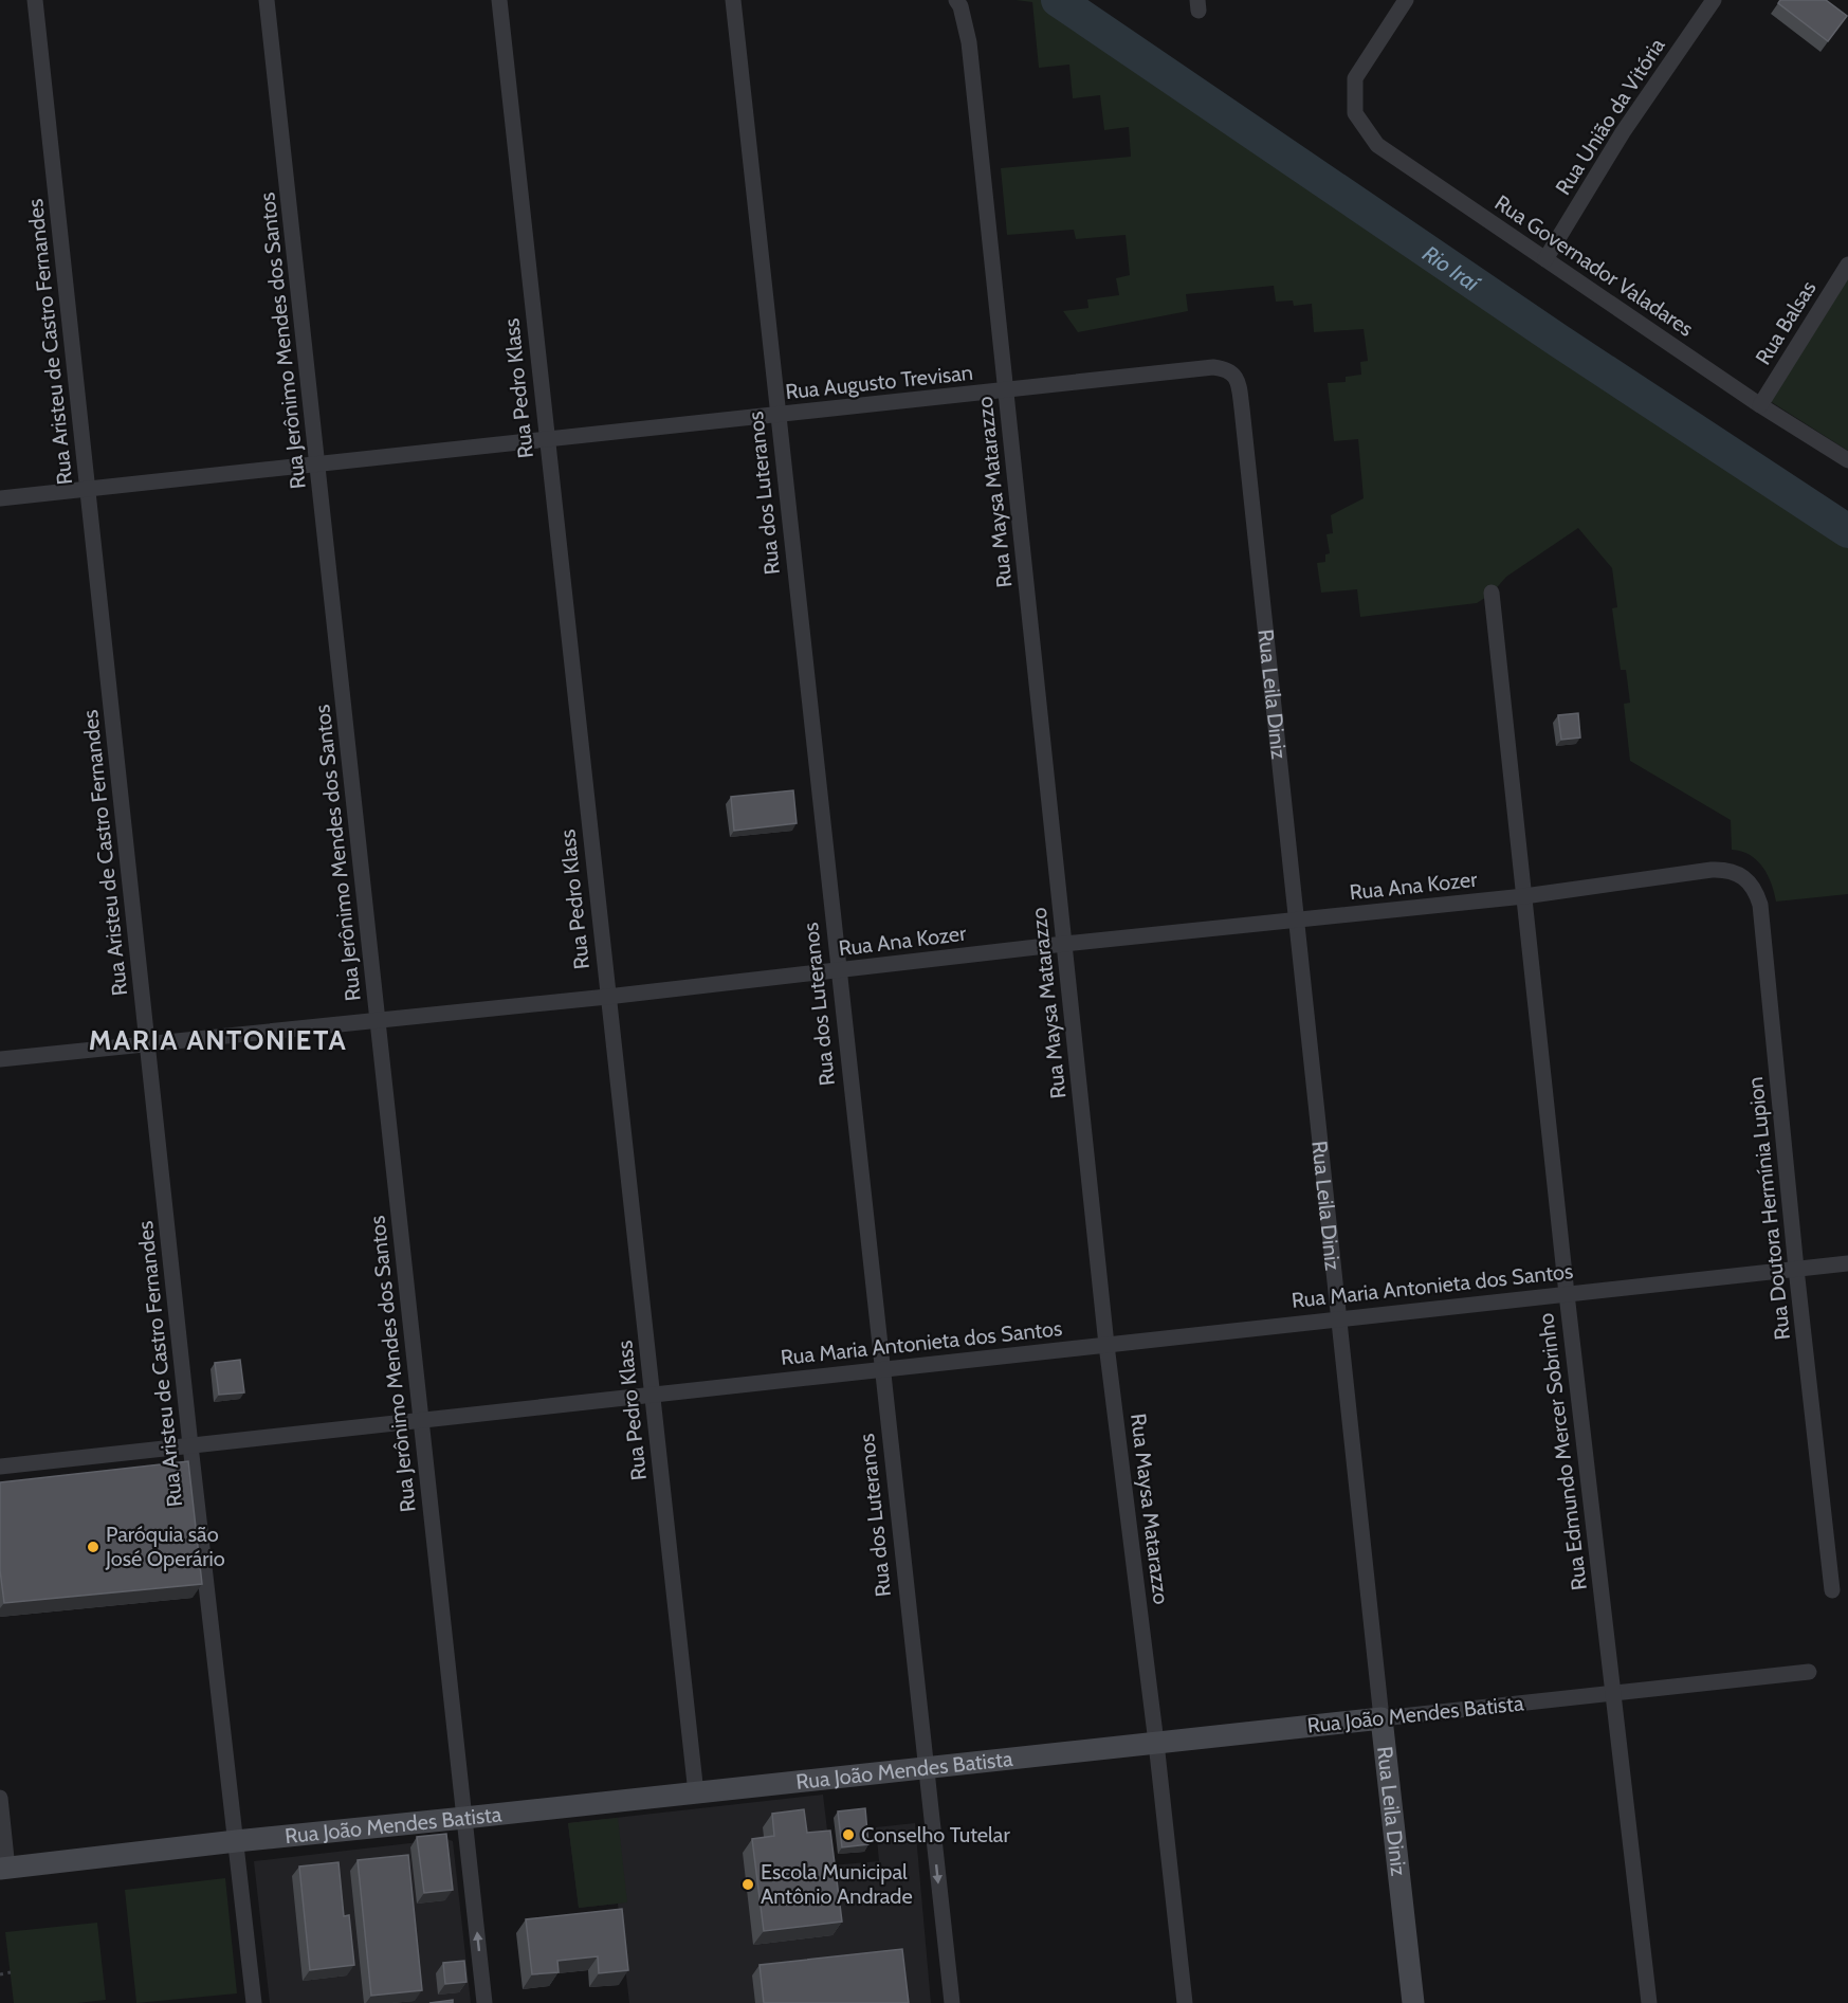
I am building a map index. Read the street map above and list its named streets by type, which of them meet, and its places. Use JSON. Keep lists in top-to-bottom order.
{
  "streets": {
    "street": [
      "Rua União da Vitória",
      "Rua Governador Valadares",
      "Rua Balsas",
      "Rua Jerônimo Mendes dos Santos",
      "Rua Aristeu de Castro Fernandes",
      "Rua Augusto Trevisan",
      "Rua Pedro Klass",
      "Rua Maysa Matarazzo",
      "Rua dos Luteranos",
      "Rua Leila Diniz",
      "Rua Ana Kozer",
      "Rua Doutora Hermínia Lupion",
      "Rua Maria Antonieta dos Santos",
      "Rua Edmundo Mercer Sobrinho",
      "Rua João Mendes Batista"
    ]
  },
  "crossings": [
    ["Rua União da Vitória", "Rua Governador Valadares"],
    ["Rua Governador Valadares", "Rua Balsas"],
    ["Rua Jerônimo Mendes dos Santos", "Rua Augusto Trevisan"],
    ["Rua Jerônimo Mendes dos Santos", "Rua Ana Kozer"],
    ["Rua Jerônimo Mendes dos Santos", "Rua Maria Antonieta dos Santos"],
    ["Rua Jerônimo Mendes dos Santos", "Rua João Mendes Batista"],
    ["Rua Aristeu de Castro Fernandes", "Rua Augusto Trevisan"],
    ["Rua Aristeu de Castro Fernandes", "Rua Ana Kozer"],
    ["Rua Aristeu de Castro Fernandes", "Rua Maria Antonieta dos Santos"],
    ["Rua Aristeu de Castro Fernandes", "Rua João Mendes Batista"],
    ["Rua Augusto Trevisan", "Rua Pedro Klass"],
    ["Rua Augusto Trevisan", "Rua Maysa Matarazzo"],
    ["Rua Augusto Trevisan", "Rua dos Luteranos"],
    ["Rua Augusto Trevisan", "Rua Leila Diniz"],
    ["Rua Pedro Klass", "Rua Ana Kozer"],
    ["Rua Pedro Klass", "Rua Maria Antonieta dos Santos"],
    ["Rua Pedro Klass", "Rua João Mendes Batista"],
    ["Rua Maysa Matarazzo", "Rua Ana Kozer"],
    ["Rua Maysa Matarazzo", "Rua Maria Antonieta dos Santos"],
    ["Rua Maysa Matarazzo", "Rua João Mendes Batista"],
    ["Rua dos Luteranos", "Rua Ana Kozer"],
    ["Rua dos Luteranos", "Rua Maria Antonieta dos Santos"],
    ["Rua dos Luteranos", "Rua João Mendes Batista"],
    ["Rua Leila Diniz", "Rua Ana Kozer"],
    ["Rua Leila Diniz", "Rua Maria Antonieta dos Santos"],
    ["Rua Leila Diniz", "Rua João Mendes Batista"],
    ["Rua Ana Kozer", "Rua Doutora Hermínia Lupion"],
    ["Rua Ana Kozer", "Rua Edmundo Mercer Sobrinho"],
    ["Rua Doutora Hermínia Lupion", "Rua Maria Antonieta dos Santos"],
    ["Rua Maria Antonieta dos Santos", "Rua Edmundo Mercer Sobrinho"],
    ["Rua Edmundo Mercer Sobrinho", "Rua João Mendes Batista"]
  ],
  "districts": ["MARIA ANTONIETA"],
  "water": ["Rio Iraí"],
  "places": ["Paróquia são José Operário", "Conselho Tutelar", "Escola Municipal Antônio Andrade"]
}
